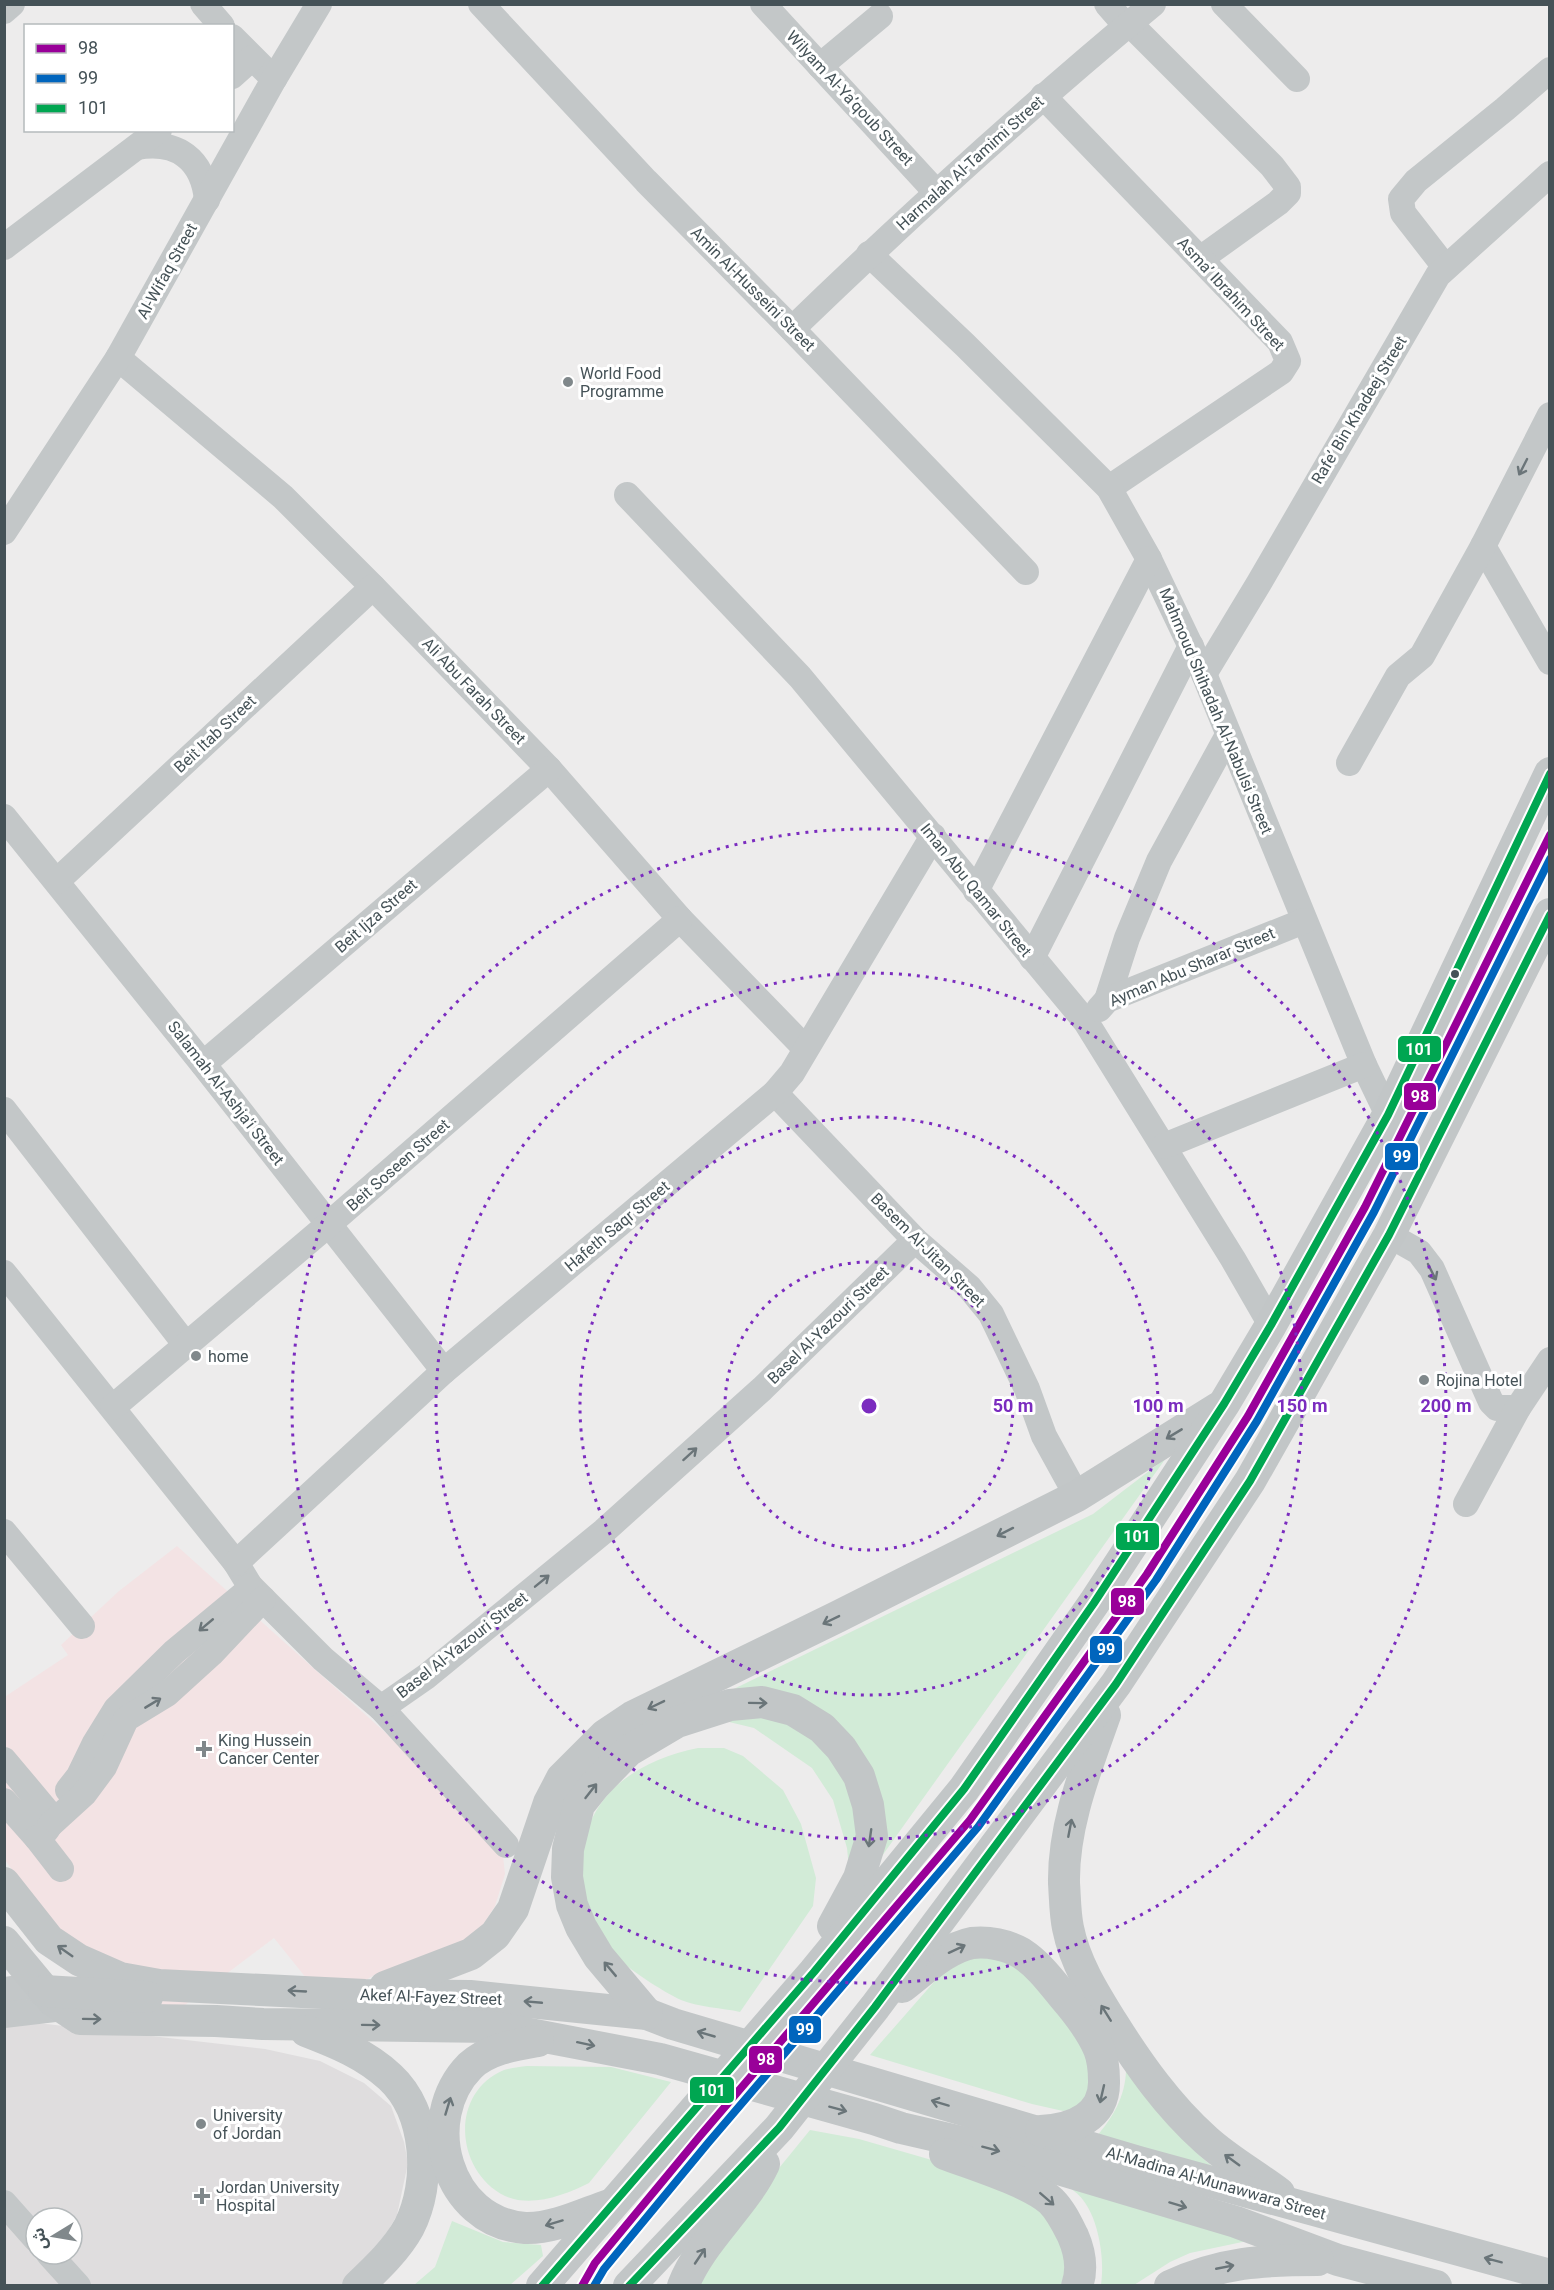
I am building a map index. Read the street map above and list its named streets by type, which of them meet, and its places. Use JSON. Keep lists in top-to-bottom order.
{
  "streets": {
    "main road": ["Akef Al-Fayez Street", "Al-Madina Al-Munawwara Street"],
    "street": [
      "Wilyam Al-Ya’qoub Street",
      "Harmalah Al-Tamimi Street",
      "Al-Wifaq Street",
      "Amin Al-Husseini Street",
      "Asma’ Ibrahim Street",
      "Rafe’ Bin Khadeej Street",
      "Ali Abu Farah Street",
      "Mahmoud Shihadah Al-Nabulsi Street",
      "Beit Itab Street",
      "Iman Abu Qamar Street",
      "Beit Ijza Street",
      "Ayman Abu Sharar Street",
      "Salamah Al-Ashja'i Street",
      "Beit Soseen Street",
      "Hafeth Saqr Street",
      "Basem Al-Jitan Street",
      "Basel Al-Yazouri Street"
    ]
  },
  "crossings": [
    ["Wilyam Al-Ya’qoub Street", "Harmalah Al-Tamimi Street"],
    ["Harmalah Al-Tamimi Street", "Amin Al-Husseini Street"],
    ["Harmalah Al-Tamimi Street", "Asma’ Ibrahim Street"],
    ["Harmalah Al-Tamimi Street", "Mahmoud Shihadah Al-Nabulsi Street"],
    ["Al-Wifaq Street", "Ali Abu Farah Street"],
    ["Asma’ Ibrahim Street", "Mahmoud Shihadah Al-Nabulsi Street"],
    ["Rafe’ Bin Khadeej Street", "Mahmoud Shihadah Al-Nabulsi Street"],
    ["Ali Abu Farah Street", "Beit Itab Street"],
    ["Ali Abu Farah Street", "Beit Ijza Street"],
    ["Ali Abu Farah Street", "Beit Soseen Street"],
    ["Ali Abu Farah Street", "Hafeth Saqr Street"],
    ["Mahmoud Shihadah Al-Nabulsi Street", "Ayman Abu Sharar Street"],
    ["Beit Itab Street", "Salamah Al-Ashja'i Street"],
    ["Iman Abu Qamar Street", "Ayman Abu Sharar Street"],
    ["Iman Abu Qamar Street", "Hafeth Saqr Street"],
    ["Beit Ijza Street", "Salamah Al-Ashja'i Street"],
    ["Salamah Al-Ashja'i Street", "Beit Soseen Street"],
    ["Salamah Al-Ashja'i Street", "Hafeth Saqr Street"],
    ["Beit Soseen Street", "Basel Al-Yazouri Street"],
    ["Hafeth Saqr Street", "Basem Al-Jitan Street"],
    ["Hafeth Saqr Street", "Basel Al-Yazouri Street"],
    ["Basem Al-Jitan Street", "Basel Al-Yazouri Street"],
    ["Akef Al-Fayez Street", "Al-Madina Al-Munawwara Street"]
  ],
  "one_way": ["Basel Al-Yazouri Street"],
  "places": {
    "other": [
      "World Food Programme",
      "home",
      "Rojina Hotel",
      "University of Jordan"
    ],
    "health": ["King Hussein Cancer Center", "Jordan University Hospital"]
  },
  "lines": ["transit line 101", "transit line 98", "transit line 99"],
  "legend": ["98", "99", "101"],
  "north": "left",
  "rings": [
    "50 m",
    "100 m",
    "150 m",
    "200 m"
  ]
}
